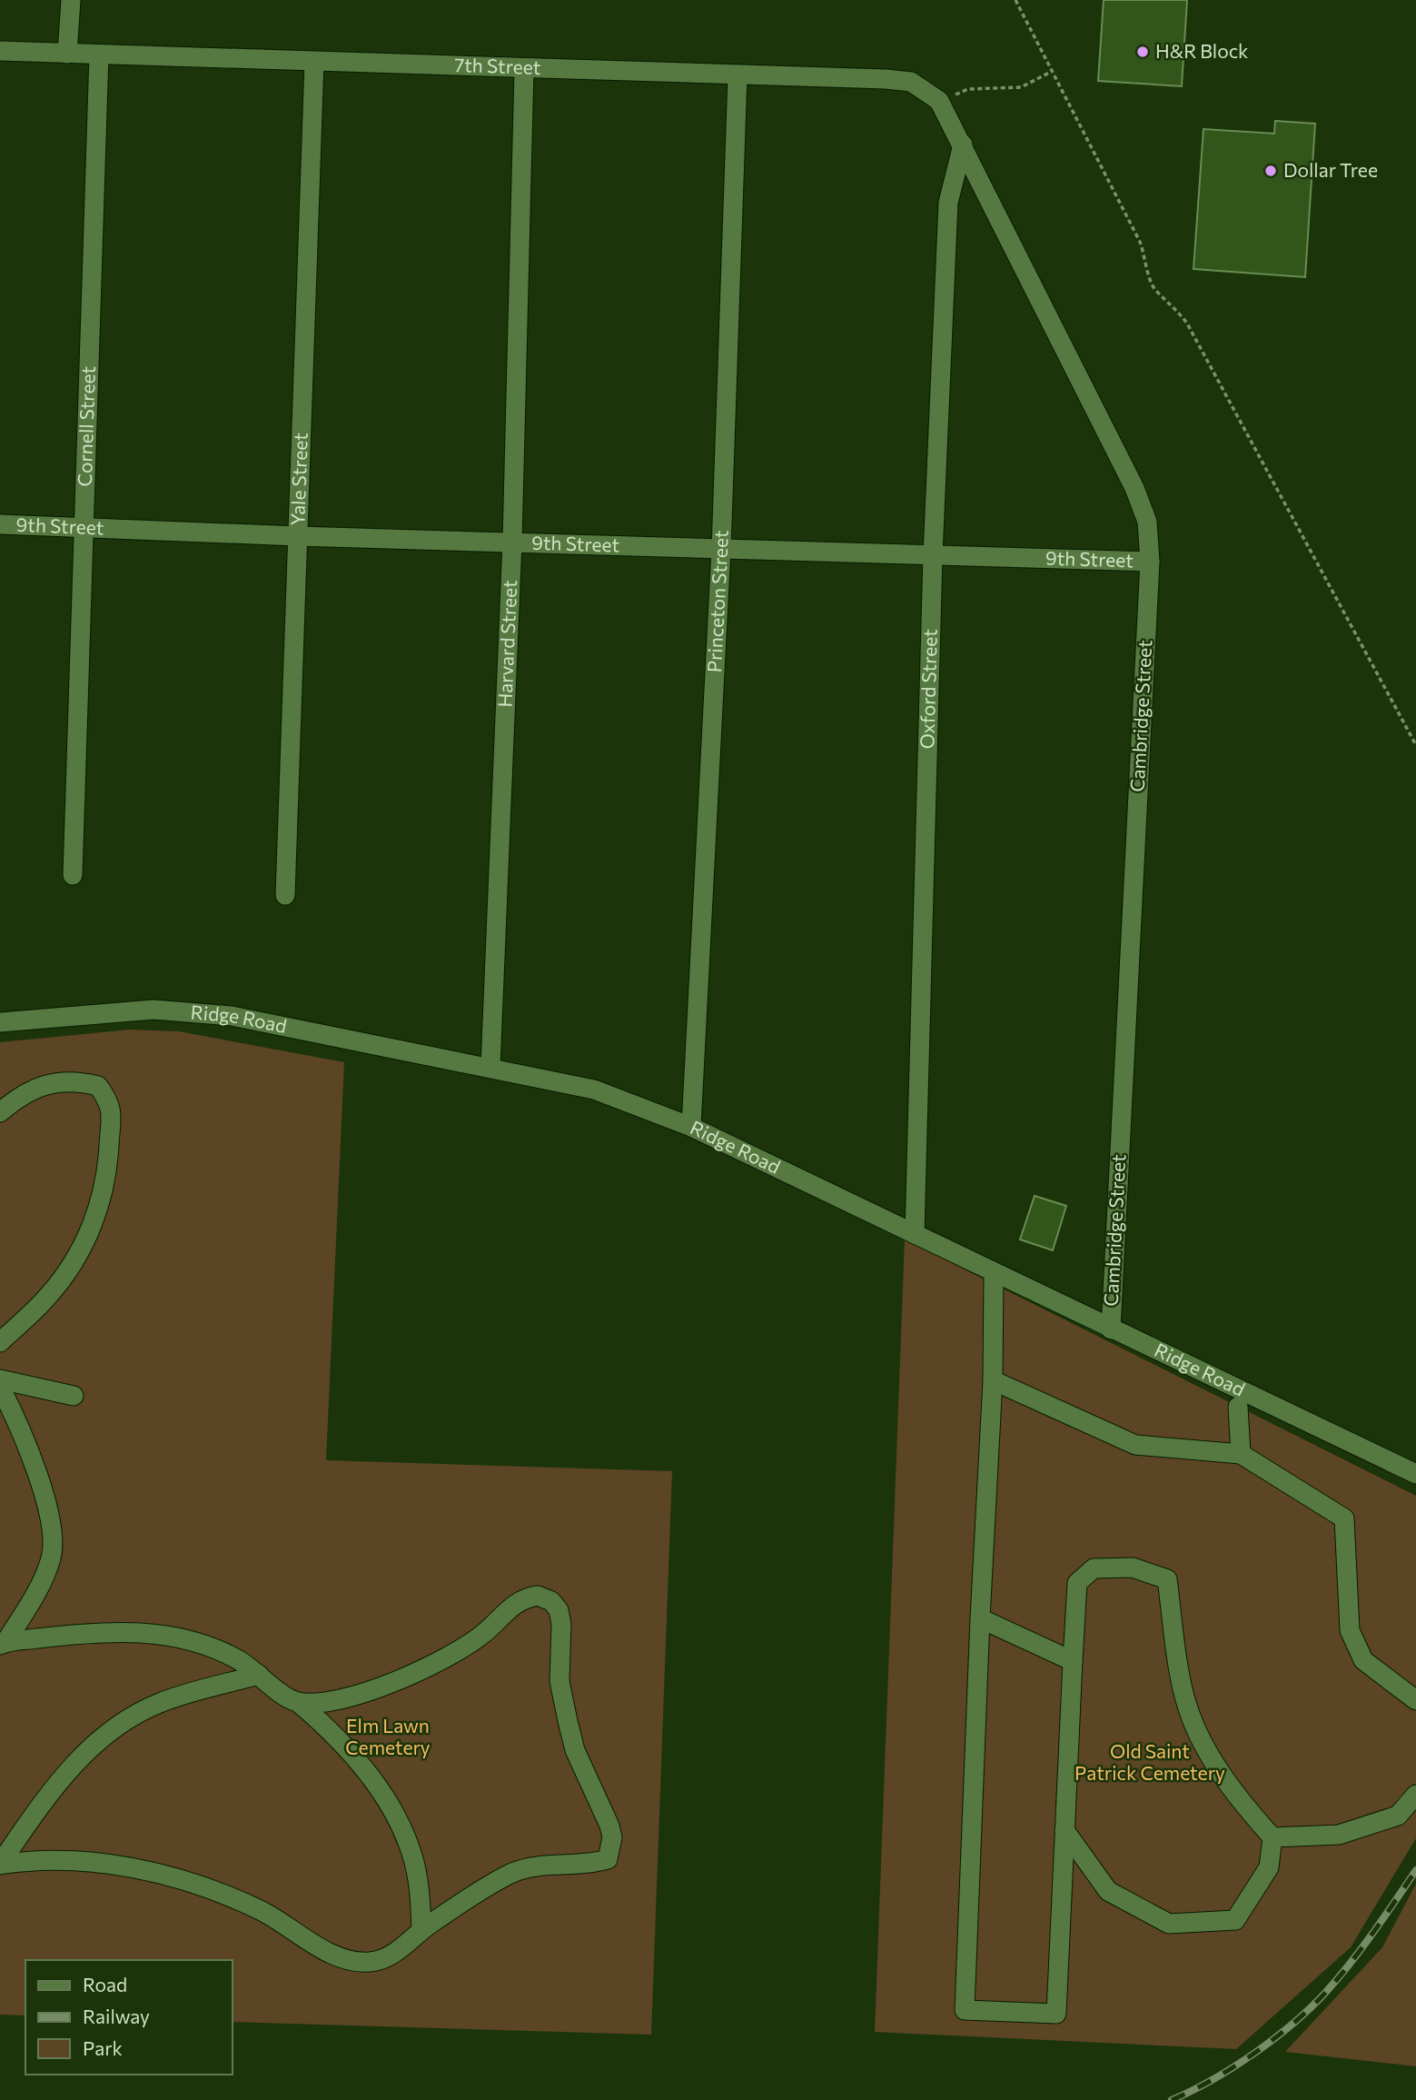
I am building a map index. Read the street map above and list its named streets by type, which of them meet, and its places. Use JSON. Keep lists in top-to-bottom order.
{
  "streets": {
    "street": [
      "7th Street",
      "Cornell Street",
      "Yale Street",
      "9th Street",
      "Princeton Street",
      "Harvard Street",
      "Oxford Street",
      "Cambridge Street",
      "Ridge Road"
    ]
  },
  "crossings": [
    ["7th Street", "Cornell Street"],
    ["7th Street", "Yale Street"],
    ["7th Street", "Princeton Street"],
    ["7th Street", "Harvard Street"],
    ["7th Street", "Oxford Street"],
    ["7th Street", "Cambridge Street"],
    ["Cornell Street", "9th Street"],
    ["Yale Street", "9th Street"],
    ["9th Street", "Princeton Street"],
    ["9th Street", "Harvard Street"],
    ["9th Street", "Oxford Street"],
    ["9th Street", "Cambridge Street"],
    ["Princeton Street", "Ridge Road"],
    ["Harvard Street", "Ridge Road"],
    ["Oxford Street", "Cambridge Street"],
    ["Oxford Street", "Ridge Road"],
    ["Cambridge Street", "Ridge Road"]
  ],
  "parks": ["Elm Lawn Cemetery", "Old Saint Patrick Cemetery"],
  "places": ["H&R Block", "Dollar Tree"],
  "legend": ["Road", "Railway", "Park"]
}
